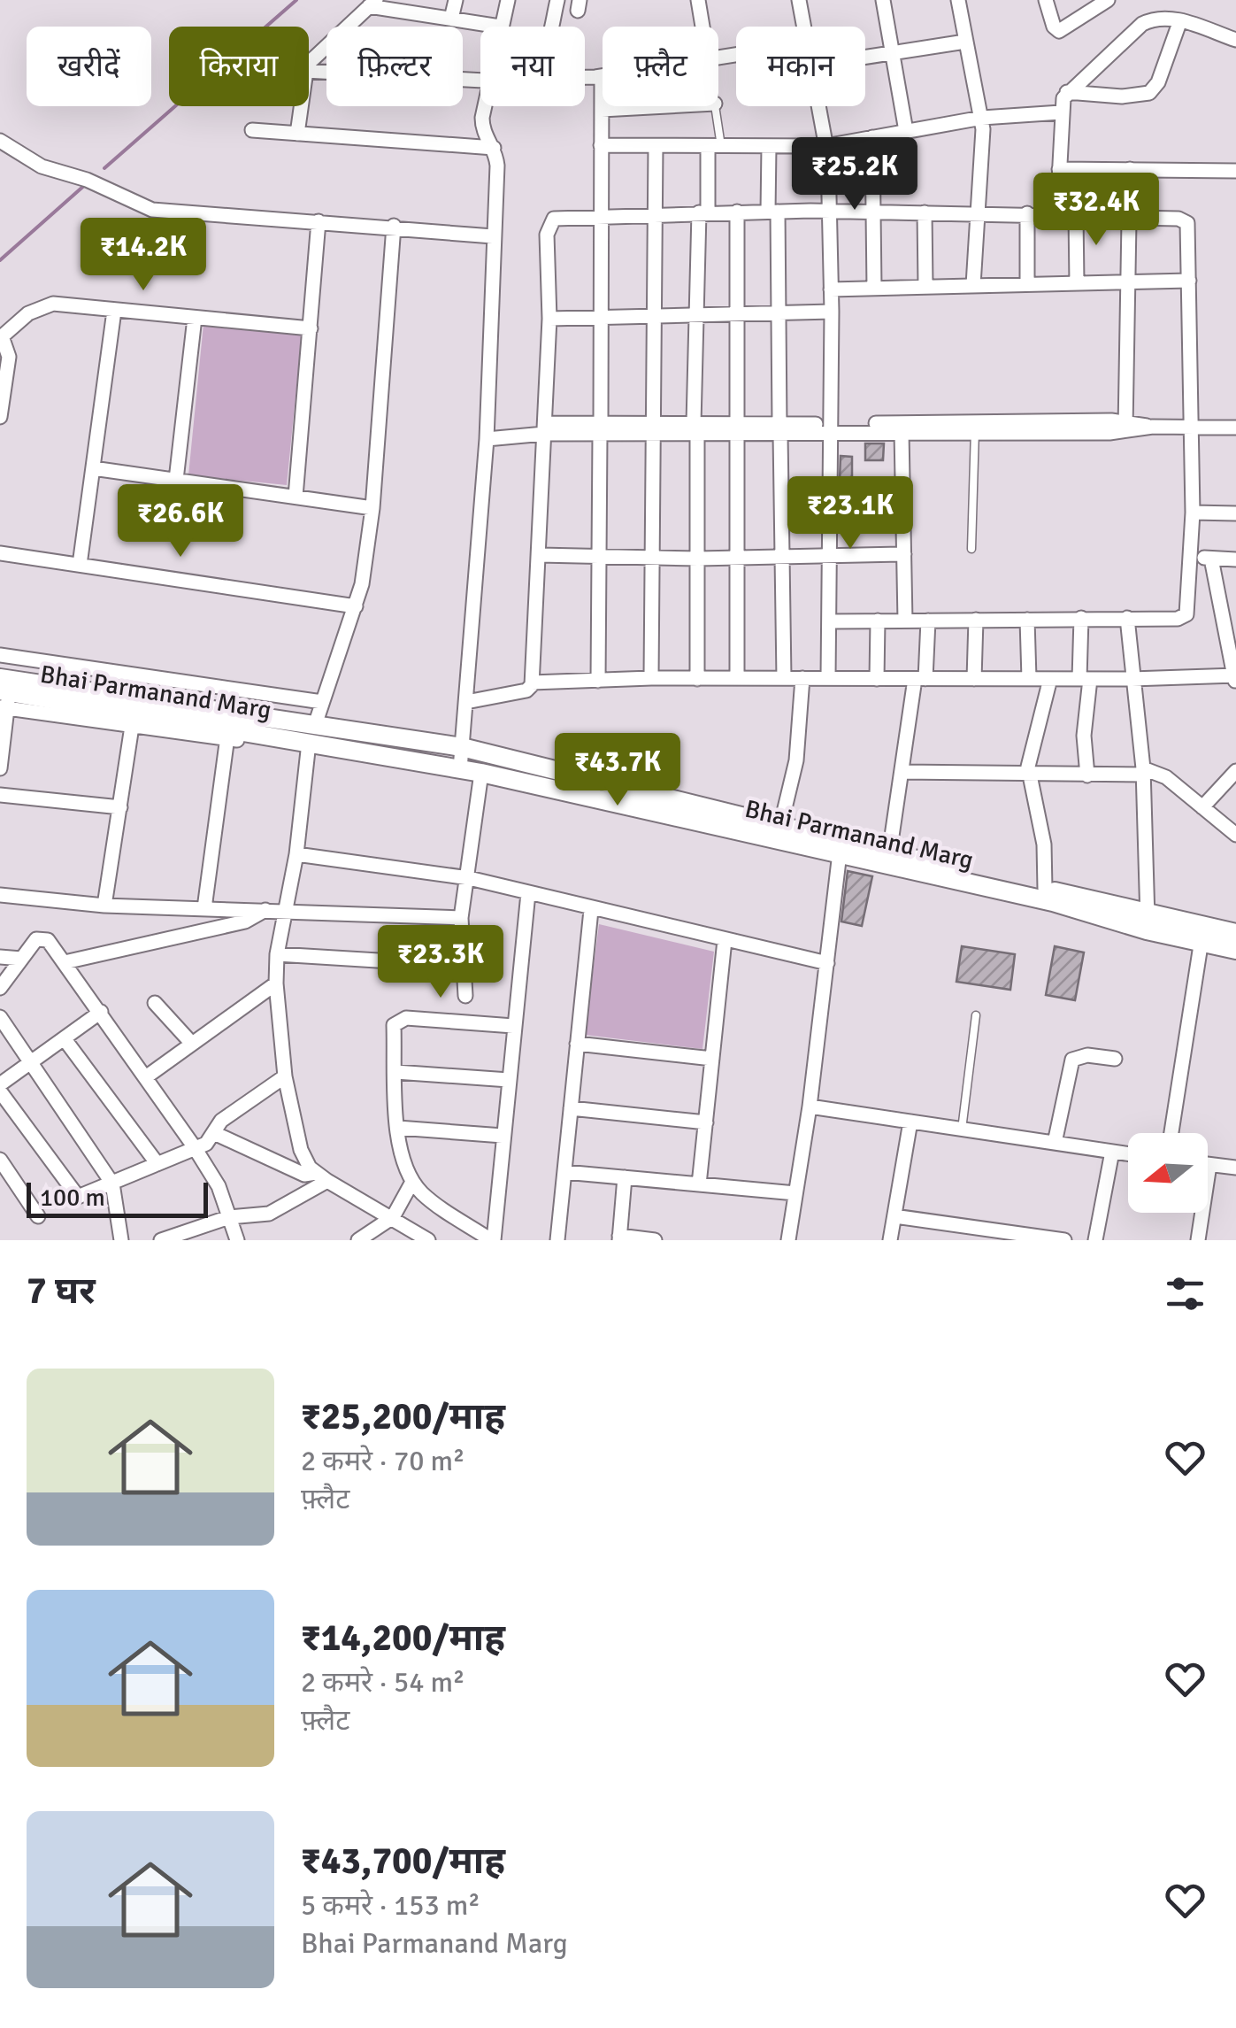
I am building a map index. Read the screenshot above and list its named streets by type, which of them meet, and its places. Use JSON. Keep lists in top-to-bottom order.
{
  "streets": {
    "street": ["Bhai Parmanand Marg"]
  },
  "scale_bar": "100 m",
  "north": "left",
  "page": {
    "chip": [
      "खरीदें",
      "किराया",
      "फ़िल्टर",
      "नया",
      "फ़्लैट",
      "मकान"
    ],
    "price": [
      "₹25.2K",
      "₹32.4K",
      "₹14.2K",
      "₹23.1K",
      "₹26.6K",
      "₹43.7K",
      "₹23.3K"
    ],
    "scale": "100 m",
    "heading": "7 घर",
    "list": [
      {
        "name": "₹25,200/माह",
        "note": "2 कमरे · 70 m² · फ़्लैट"
      },
      {
        "name": "₹14,200/माह",
        "note": "2 कमरे · 54 m² · फ़्लैट"
      },
      {
        "name": "₹43,700/माह",
        "note": "5 कमरे · 153 m² · Bhai Parmanand Marg"
      }
    ]
  }
}
